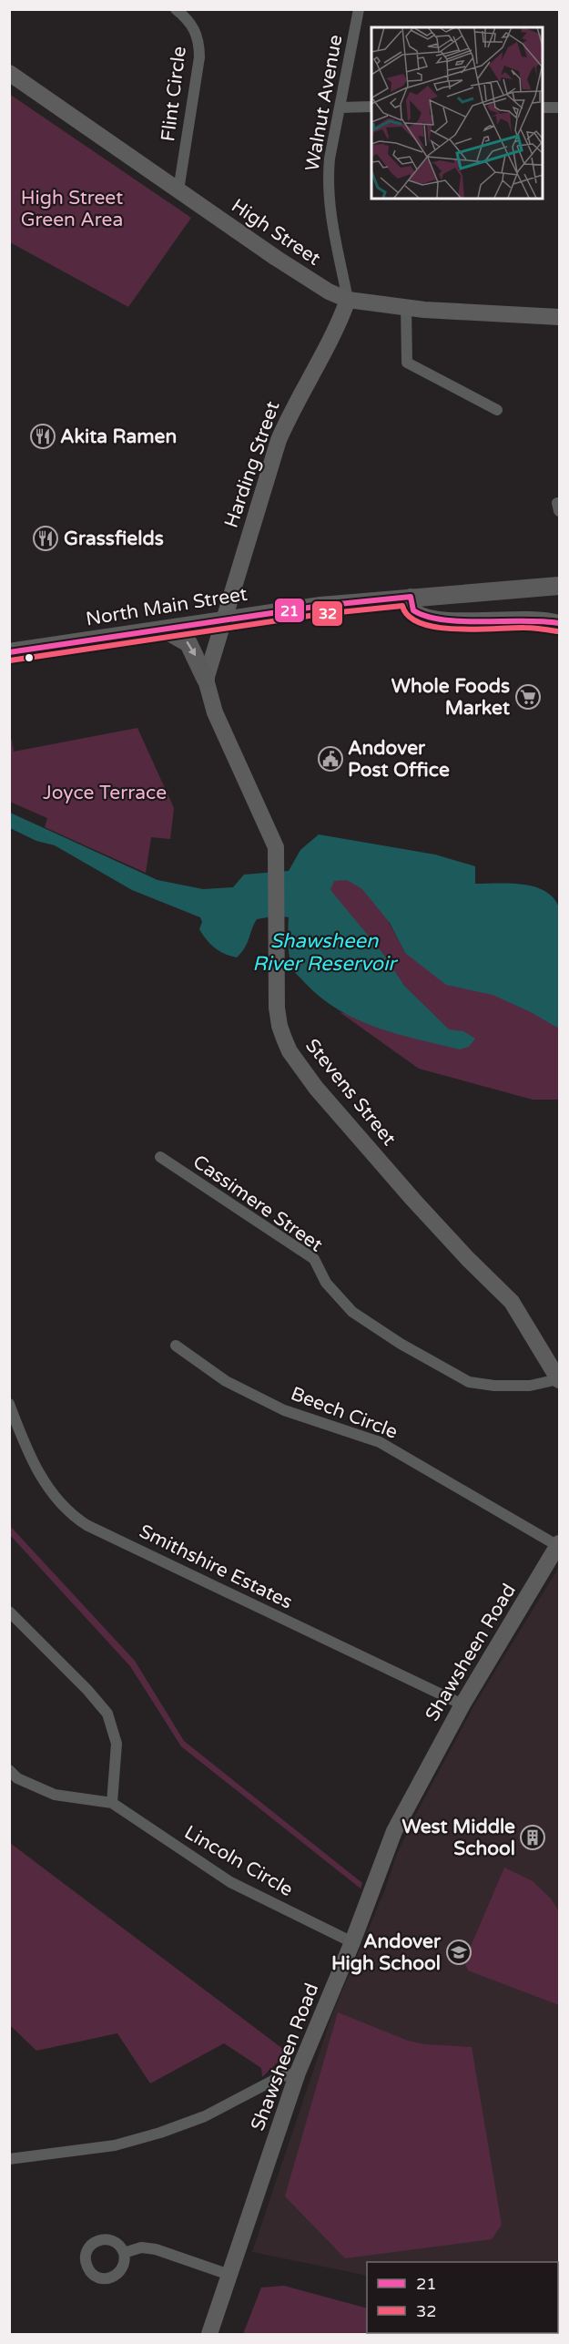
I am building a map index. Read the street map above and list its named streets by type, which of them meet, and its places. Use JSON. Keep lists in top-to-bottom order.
{
  "streets": {
    "main road": [
      "High Street",
      "Harding Street",
      "North Main Street",
      "Stevens Street",
      "Shawsheen Road"
    ],
    "street": [
      "Flint Circle",
      "Walnut Avenue",
      "Cassimere Street",
      "Beech Circle",
      "Smithshire Estates",
      "Lincoln Circle"
    ]
  },
  "crossings": [
    ["Flint Circle", "High Street"],
    ["Walnut Avenue", "High Street"],
    ["Walnut Avenue", "Harding Street"],
    ["High Street", "Harding Street"],
    ["Harding Street", "North Main Street"],
    ["Stevens Street", "Cassimere Street"],
    ["Beech Circle", "Shawsheen Road"],
    ["Smithshire Estates", "Shawsheen Road"],
    ["Shawsheen Road", "Lincoln Circle"]
  ],
  "water": ["Shawsheen River Reservoir"],
  "parks": ["High Street Green Area", "Joyce Terrace"],
  "places": {
    "restaurant": ["Akita Ramen", "Grassfields"],
    "supermarket": ["Whole Foods Market"],
    "public building": ["Andover Post Office"],
    "building": ["West Middle School"],
    "school or university": ["Andover High School"]
  },
  "lines": ["transit line 21", "transit line 32"],
  "legend": ["21", "32"]
}
